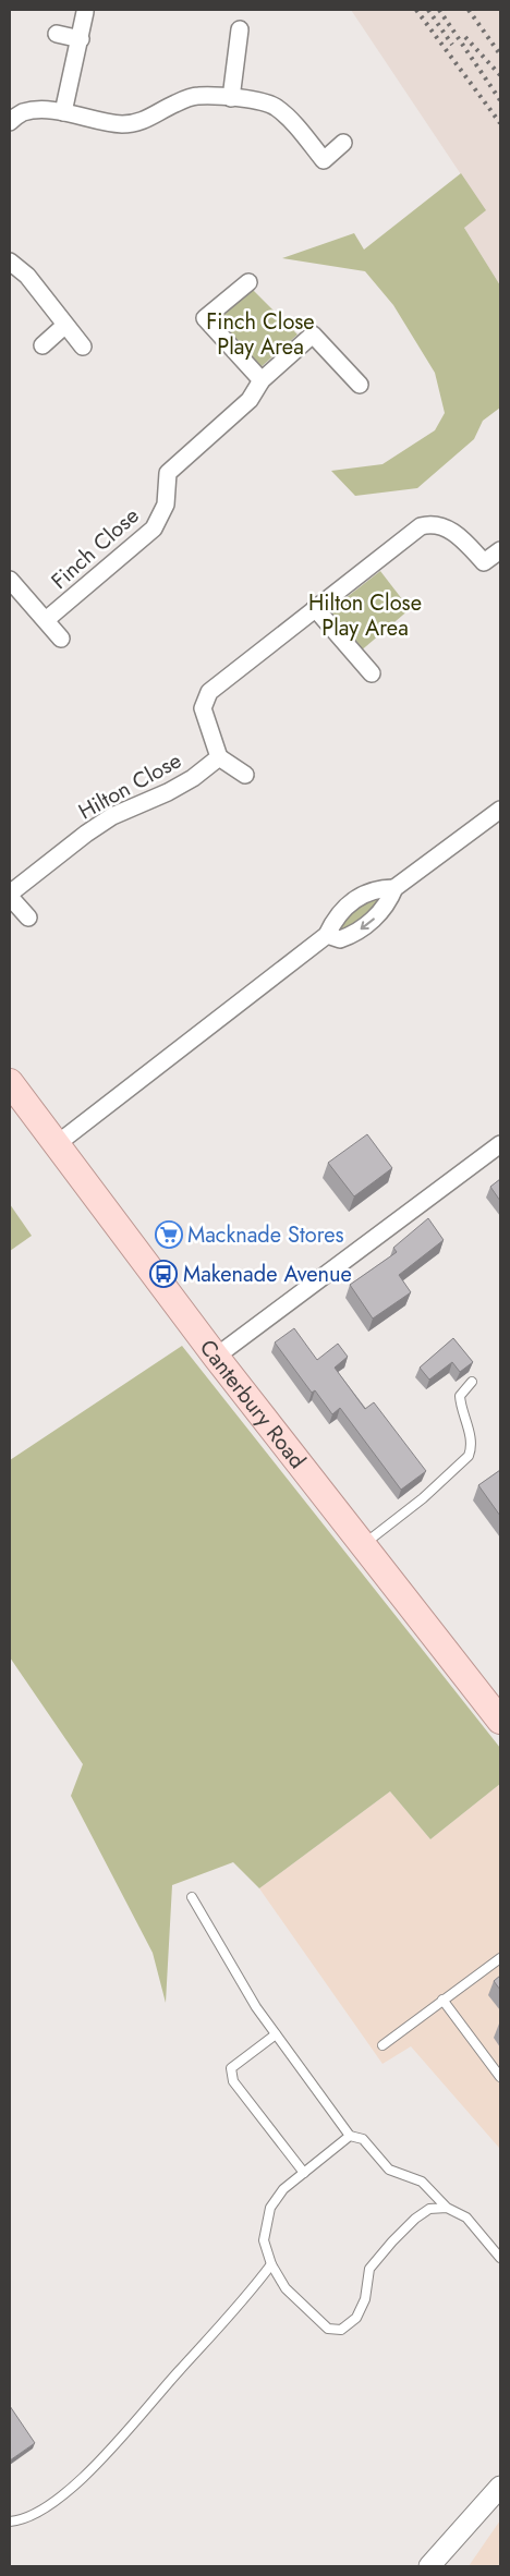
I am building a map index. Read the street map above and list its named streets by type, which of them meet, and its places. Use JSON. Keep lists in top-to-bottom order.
{
  "streets": {
    "main road": ["Canterbury Road"],
    "street": ["Finch Close", "Hilton Close"]
  },
  "parks": ["Finch Close Play Area", "Hilton Close Play Area"],
  "places": {
    "supermarket": ["Macknade Stores"],
    "bus stop": ["Makenade Avenue"]
  }
}
